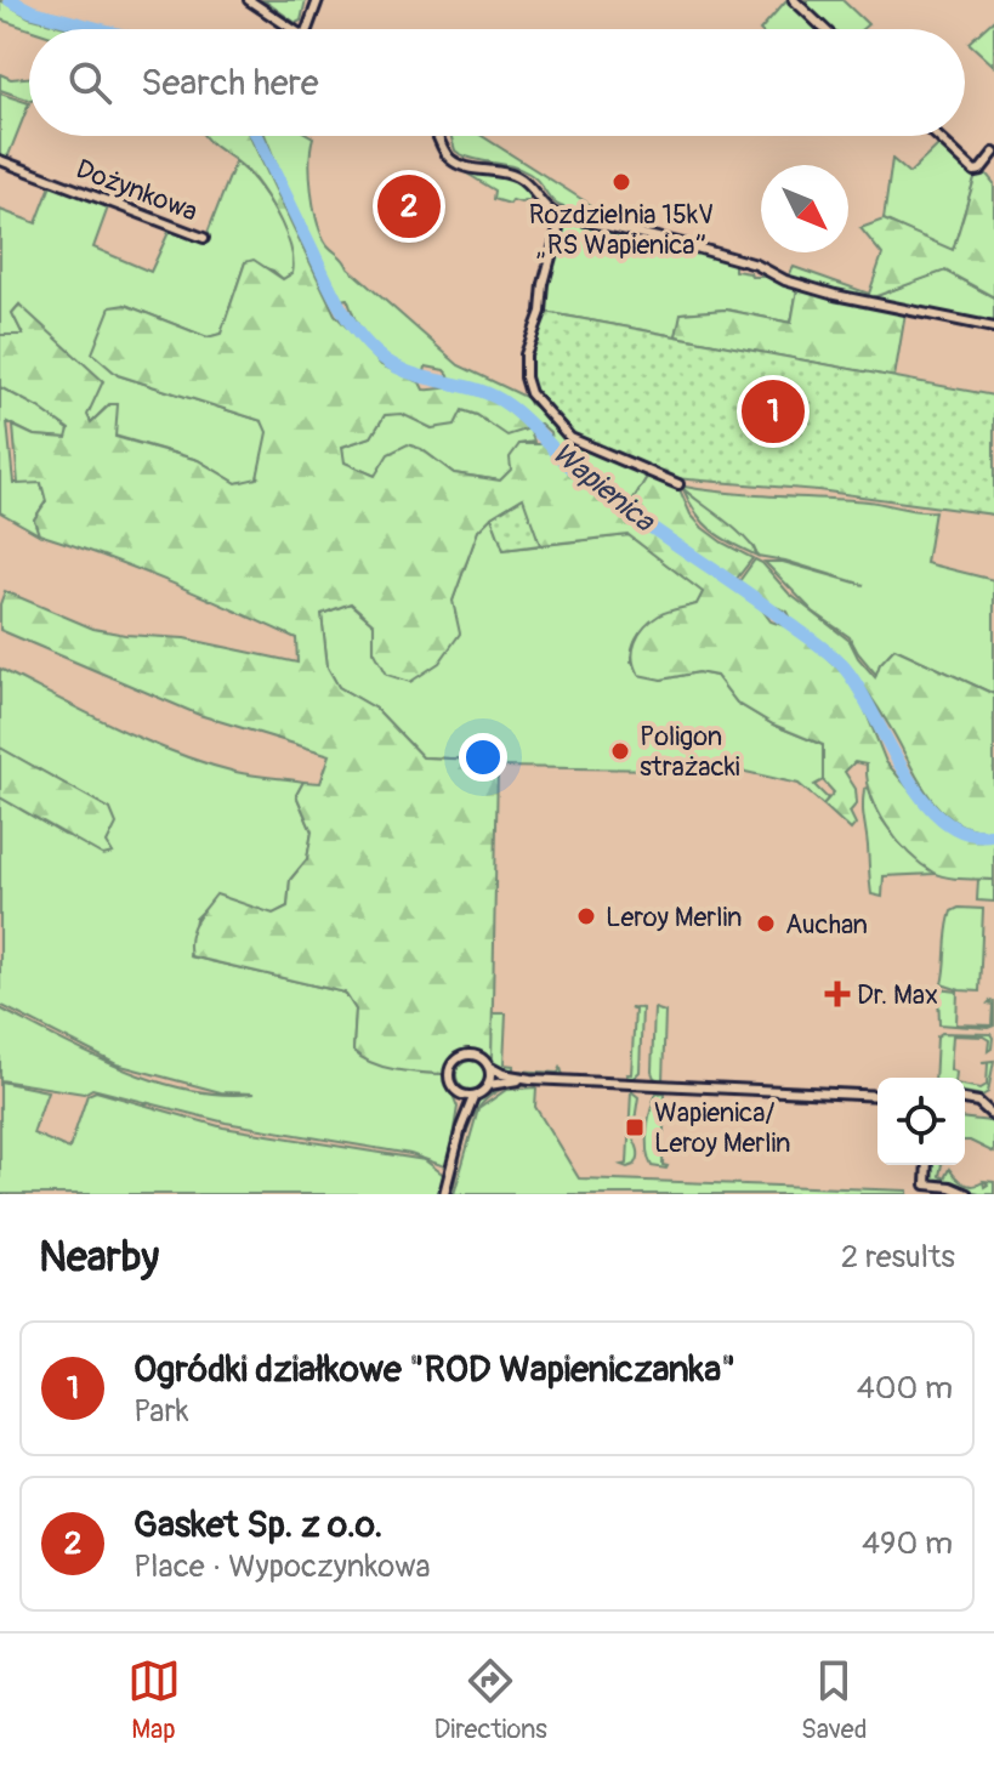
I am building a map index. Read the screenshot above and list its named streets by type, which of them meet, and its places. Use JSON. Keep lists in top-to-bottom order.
{
  "streets": {
    "street": ["Dożynkowa"]
  },
  "water": ["Wapienica"],
  "places": {
    "other": [
      "Rozdzielnia 15kV „RS Wapienica”",
      "Poligon strażacki",
      "Leroy Merlin",
      "Auchan"
    ],
    "health": ["Dr. Max"],
    "transit": ["Wapienica/ Leroy Merlin"]
  },
  "north": "bottom right",
  "page": {
    "search": "Search here",
    "pins": ["2", "1"],
    "heading": ["Nearby", "2 results"],
    "list": [
      {
        "mark": "1",
        "name": "Ogródki działkowe \"ROD Wapieniczanka\"",
        "note": "Park",
        "value": "400 m"
      },
      {
        "mark": "2",
        "name": "Gasket Sp. z o.o.",
        "note": "Place · Wypoczynkowa",
        "value": "490 m"
      }
    ],
    "nav": ["Map", "Directions", "Saved"]
  }
}
